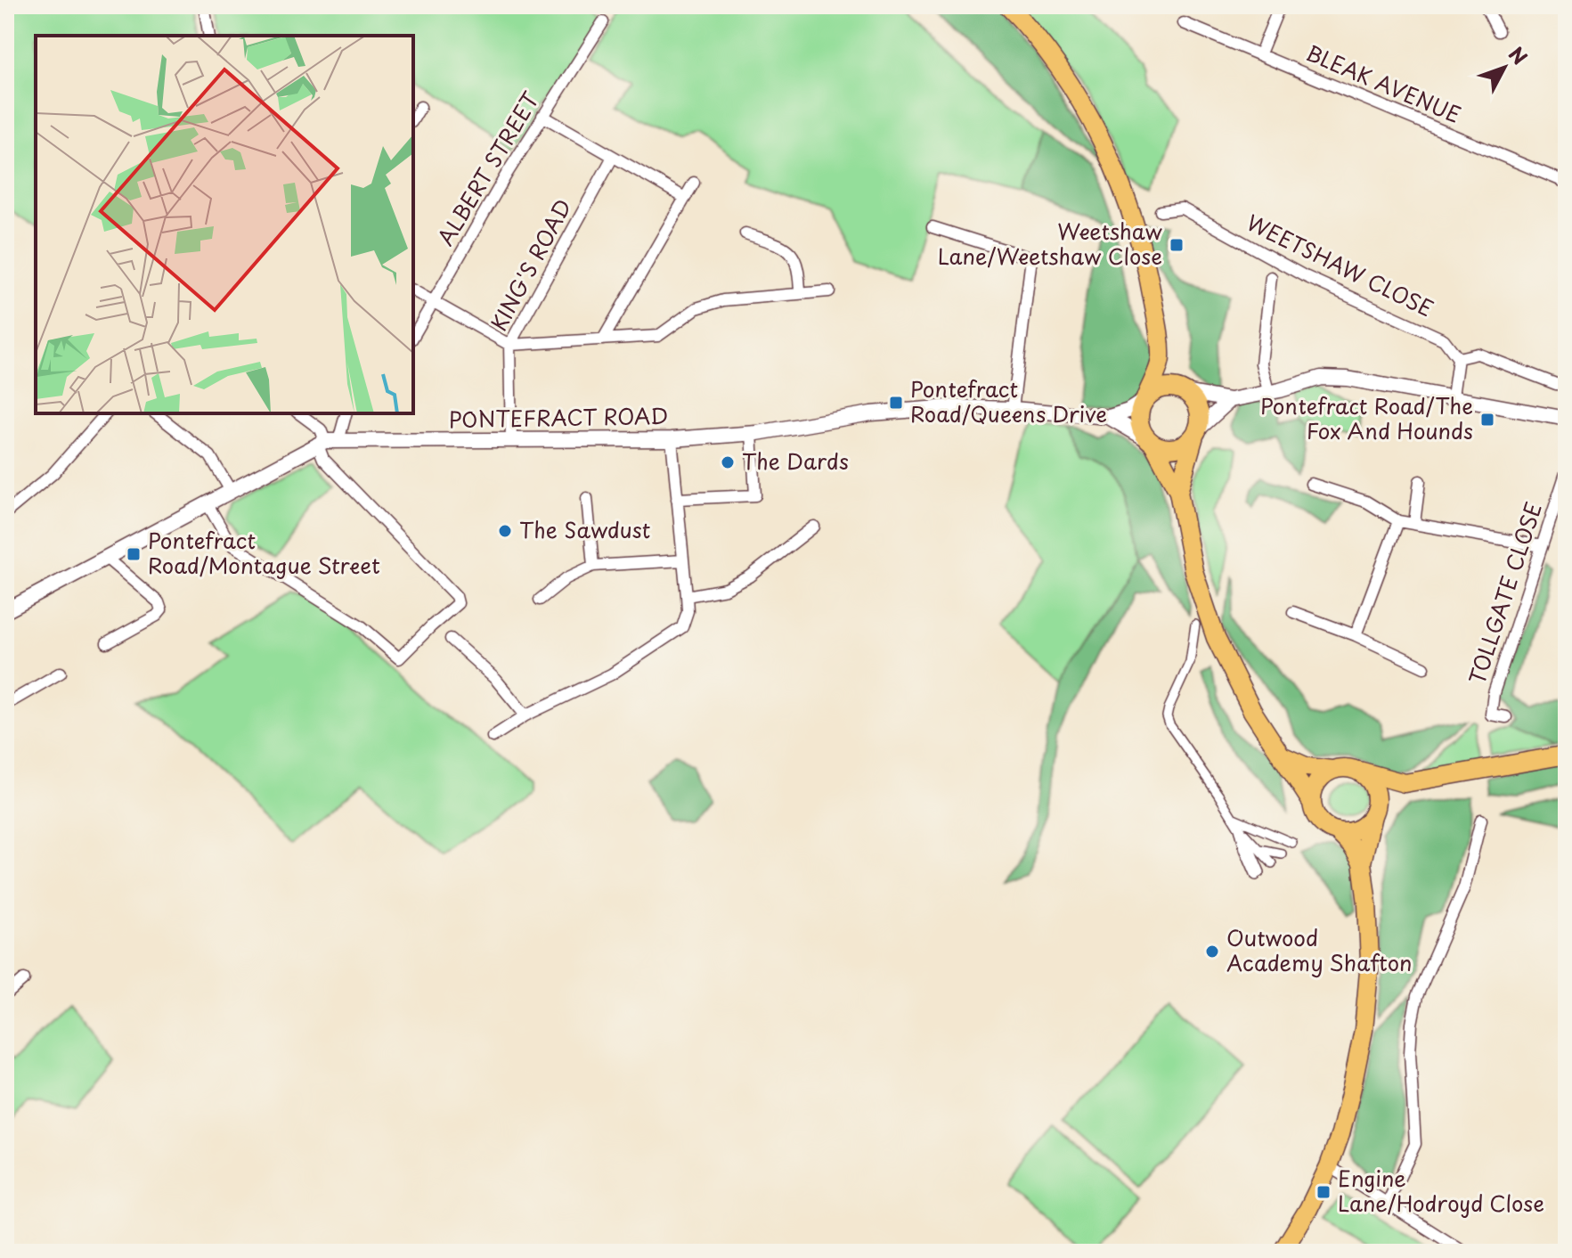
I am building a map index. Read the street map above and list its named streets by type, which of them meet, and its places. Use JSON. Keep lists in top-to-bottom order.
{
  "streets": {
    "street": [
      "BLEAK AVENUE",
      "ALBERT STREET",
      "KING'S ROAD",
      "WEETSHAW CLOSE",
      "PONTEFRACT ROAD",
      "TOLLGATE CLOSE"
    ]
  },
  "crossings": [
    ["KING'S ROAD", "PONTEFRACT ROAD"]
  ],
  "places": {
    "transit": [
      "Weetshaw Lane/Weetshaw Close",
      "Pontefract Road/Queens Drive",
      "Pontefract Road/The Fox And Hounds",
      "Pontefract Road/Montague Street",
      "Engine Lane/Hodroyd Close"
    ],
    "other": ["The Dards", "The Sawdust", "Outwood Academy Shafton"]
  },
  "north": "top right"
}
